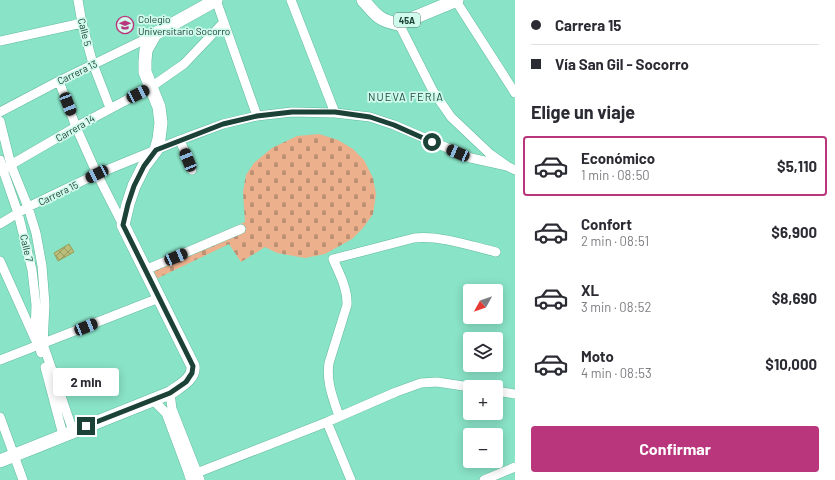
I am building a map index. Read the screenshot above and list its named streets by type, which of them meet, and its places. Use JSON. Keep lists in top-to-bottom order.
{
  "streets": {
    "highway": ["45A"],
    "street": [
      "Calle 5",
      "Carrera 13",
      "Carrera 14",
      "Carrera 15",
      "Calle 7"
    ]
  },
  "crossings": [
    ["Calle 5", "Carrera 13"],
    ["Calle 5", "Carrera 14"],
    ["Carrera 14", "Calle 7"],
    ["Carrera 15", "Calle 7"]
  ],
  "districts": ["NUEVA FERIA"],
  "places": {
    "school or university": ["Colegio Universitario Socorro"]
  },
  "north": "bottom left",
  "page": {
    "banner": ["Carrera 15", "Vía San Gil - Socorro"],
    "heading": "Elige un viaje",
    "list": [
      {
        "name": "Económico",
        "note": "1 min · 08:50",
        "value": "$5,110"
      },
      {
        "name": "Confort",
        "note": "2 min · 08:51",
        "value": "$6,900"
      },
      {
        "name": "XL",
        "note": "3 min · 08:52",
        "value": "$8,690"
      },
      {
        "name": "Moto",
        "note": "4 min · 08:53",
        "value": "$10,000"
      }
    ],
    "map_buttons": ["+", "−"],
    "bubble": "2 min",
    "buttons": "Confirmar"
  }
}
